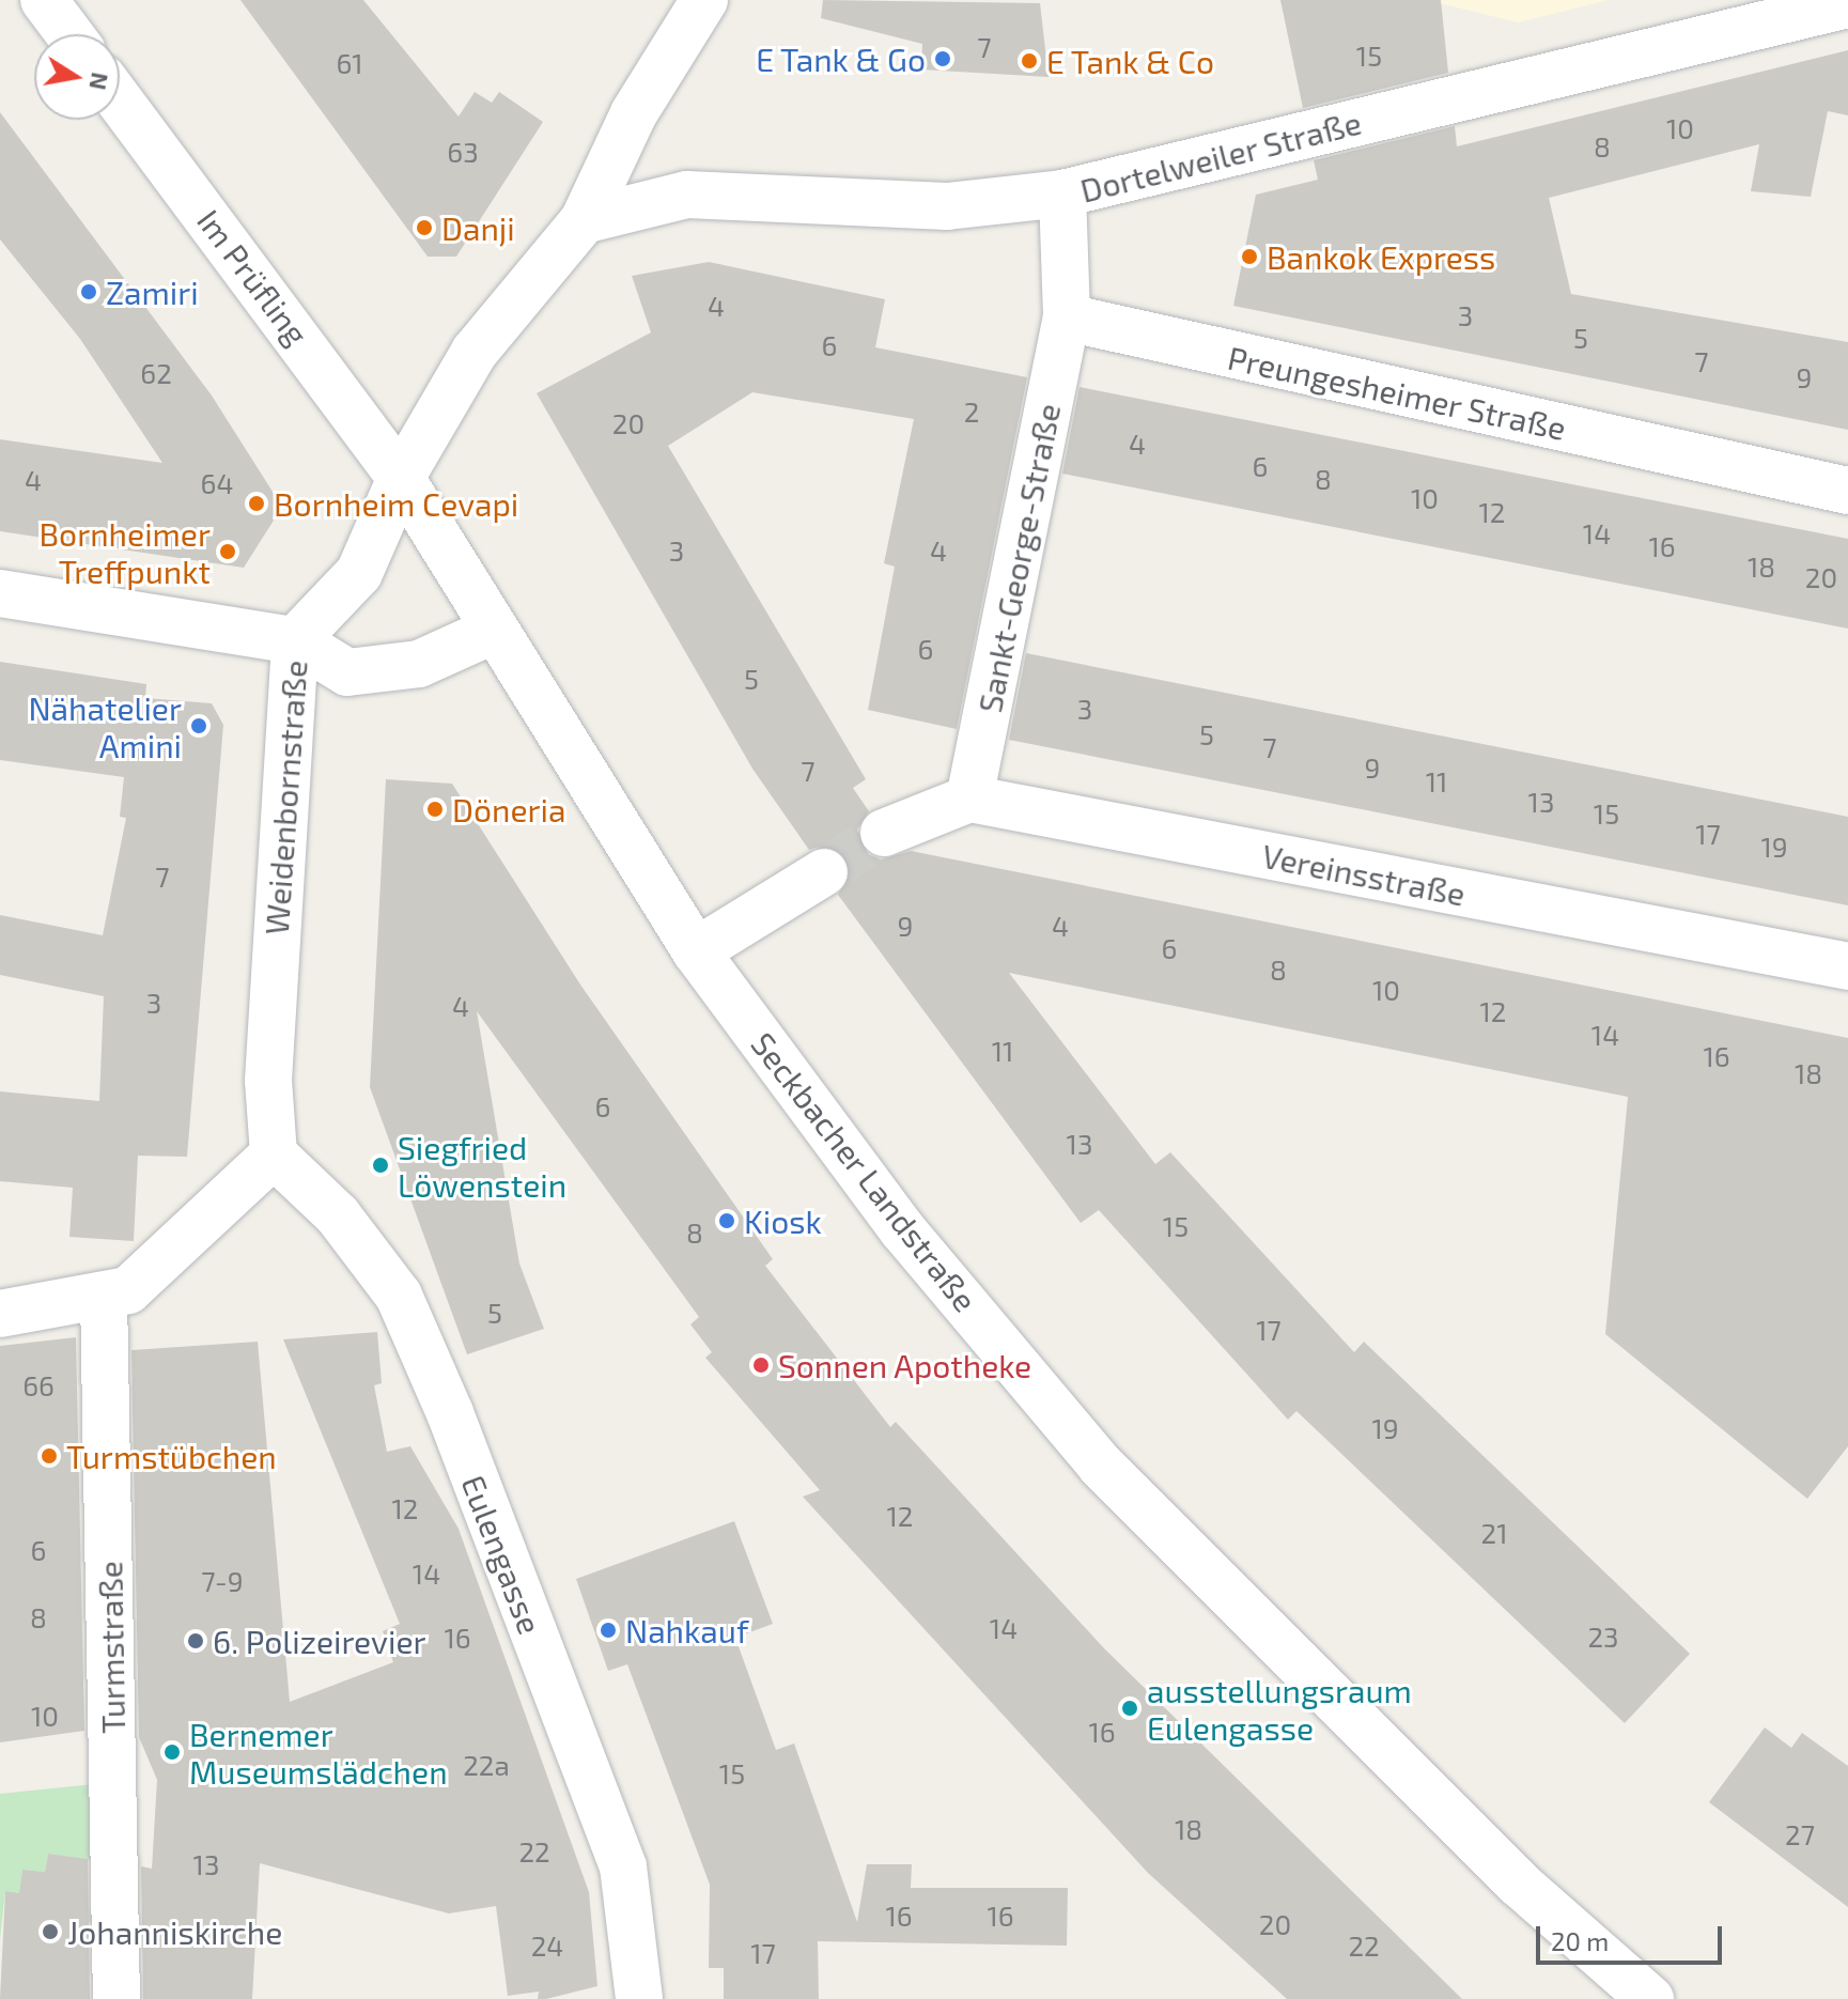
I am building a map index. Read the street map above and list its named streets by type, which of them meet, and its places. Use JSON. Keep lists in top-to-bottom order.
{
  "streets": {
    "street": [
      "Dortelweiler Straße",
      "Im Prüfling",
      "Preungesheimer Straße",
      "Sankt-George-Straße",
      "Weidenbornstraße",
      "Vereinsstraße",
      "Seckbacher Landstraße",
      "Eulengasse",
      "Turmstraße"
    ]
  },
  "crossings": [
    ["Dortelweiler Straße", "Weidenbornstraße"],
    ["Im Prüfling", "Weidenbornstraße"],
    ["Im Prüfling", "Seckbacher Landstraße"],
    ["Preungesheimer Straße", "Sankt-George-Straße"],
    ["Sankt-George-Straße", "Vereinsstraße"],
    ["Weidenbornstraße", "Seckbacher Landstraße"],
    ["Weidenbornstraße", "Eulengasse"]
  ],
  "places": [
    "E Tank & Go",
    "E Tank & Co",
    "Danji",
    "Bankok Express",
    "Zamiri",
    "Bornheim Cevapi",
    "Bornheimer Treffpunkt",
    "Nähatelier Amini",
    "Döneria",
    "Siegfried Löwenstein",
    "Kiosk",
    "Sonnen Apotheke",
    "Turmstübchen",
    "Nahkauf",
    "6. Polizeirevier",
    "ausstellungsraum Eulengasse",
    "Bernemer Museumslädchen",
    "Johanniskirche"
  ],
  "house_numbers": [
    "7",
    "15",
    "61",
    "10",
    "8",
    "63",
    "4",
    "3",
    "5",
    "6",
    "7",
    "62",
    "9",
    "2",
    "20",
    "4",
    "6",
    "8",
    "4",
    "64",
    "10",
    "12",
    "14",
    "16",
    "3",
    "4",
    "18",
    "20",
    "6",
    "5",
    "3",
    "5",
    "7",
    "9",
    "7",
    "11",
    "13",
    "15",
    "17",
    "19",
    "7",
    "9",
    "4",
    "6",
    "8",
    "10",
    "3",
    "4",
    "12",
    "14",
    "11",
    "16",
    "18",
    "6",
    "13",
    "15",
    "8",
    "5",
    "17",
    "66",
    "19",
    "12",
    "12",
    "21",
    "6",
    "14",
    "7-9",
    "8",
    "14",
    "23",
    "16",
    "10",
    "16",
    "22a",
    "15",
    "18",
    "27",
    "22",
    "13",
    "16",
    "16",
    "20",
    "24",
    "22",
    "17"
  ],
  "scale_bar": "20 m",
  "north": "right"
}
